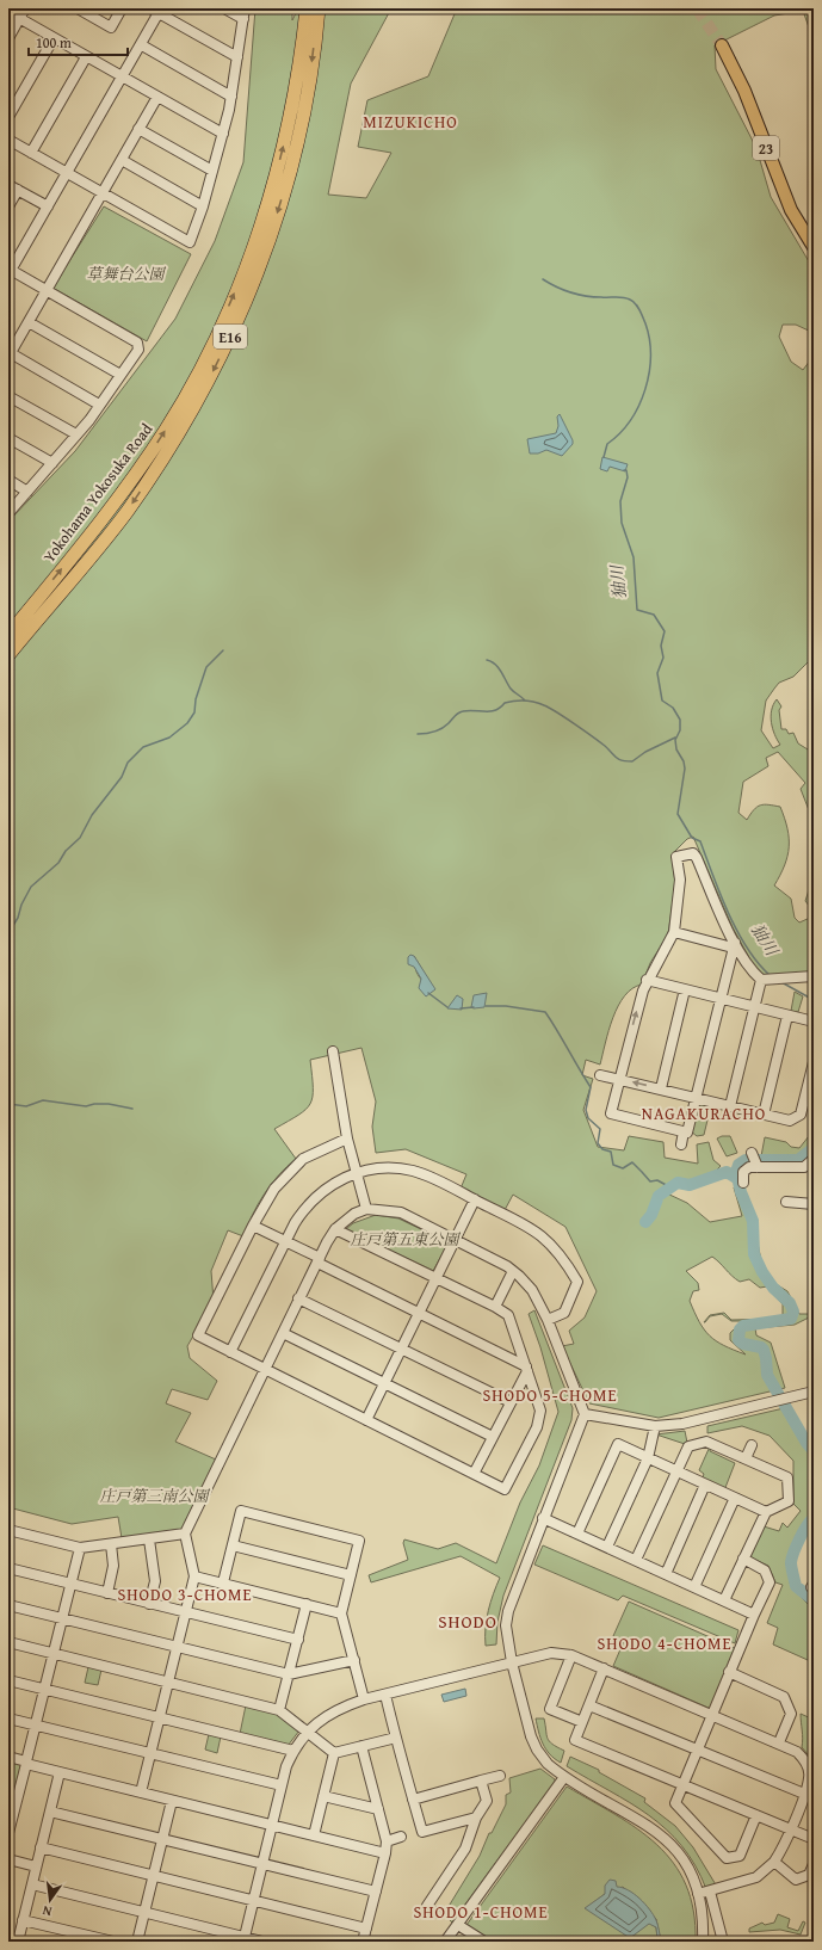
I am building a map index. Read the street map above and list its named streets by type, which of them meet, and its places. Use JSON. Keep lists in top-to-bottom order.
{
  "streets": {
    "highway": ["E16", "Yokohama Yokosuka Road"],
    "main road": ["23"]
  },
  "districts": [
    "MIZUKICHO",
    "NAGAKURACHO",
    "SHODO 5-CHOME",
    "SHODO 3-CHOME",
    "SHODO",
    "SHODO 4-CHOME",
    "SHODO 1-CHOME"
  ],
  "water": ["㹨川"],
  "parks": ["草舞台公園", "庄戸第五東公園", "庄戸第三南公園"],
  "scale_bar": "100 m",
  "north": "bottom"
}
